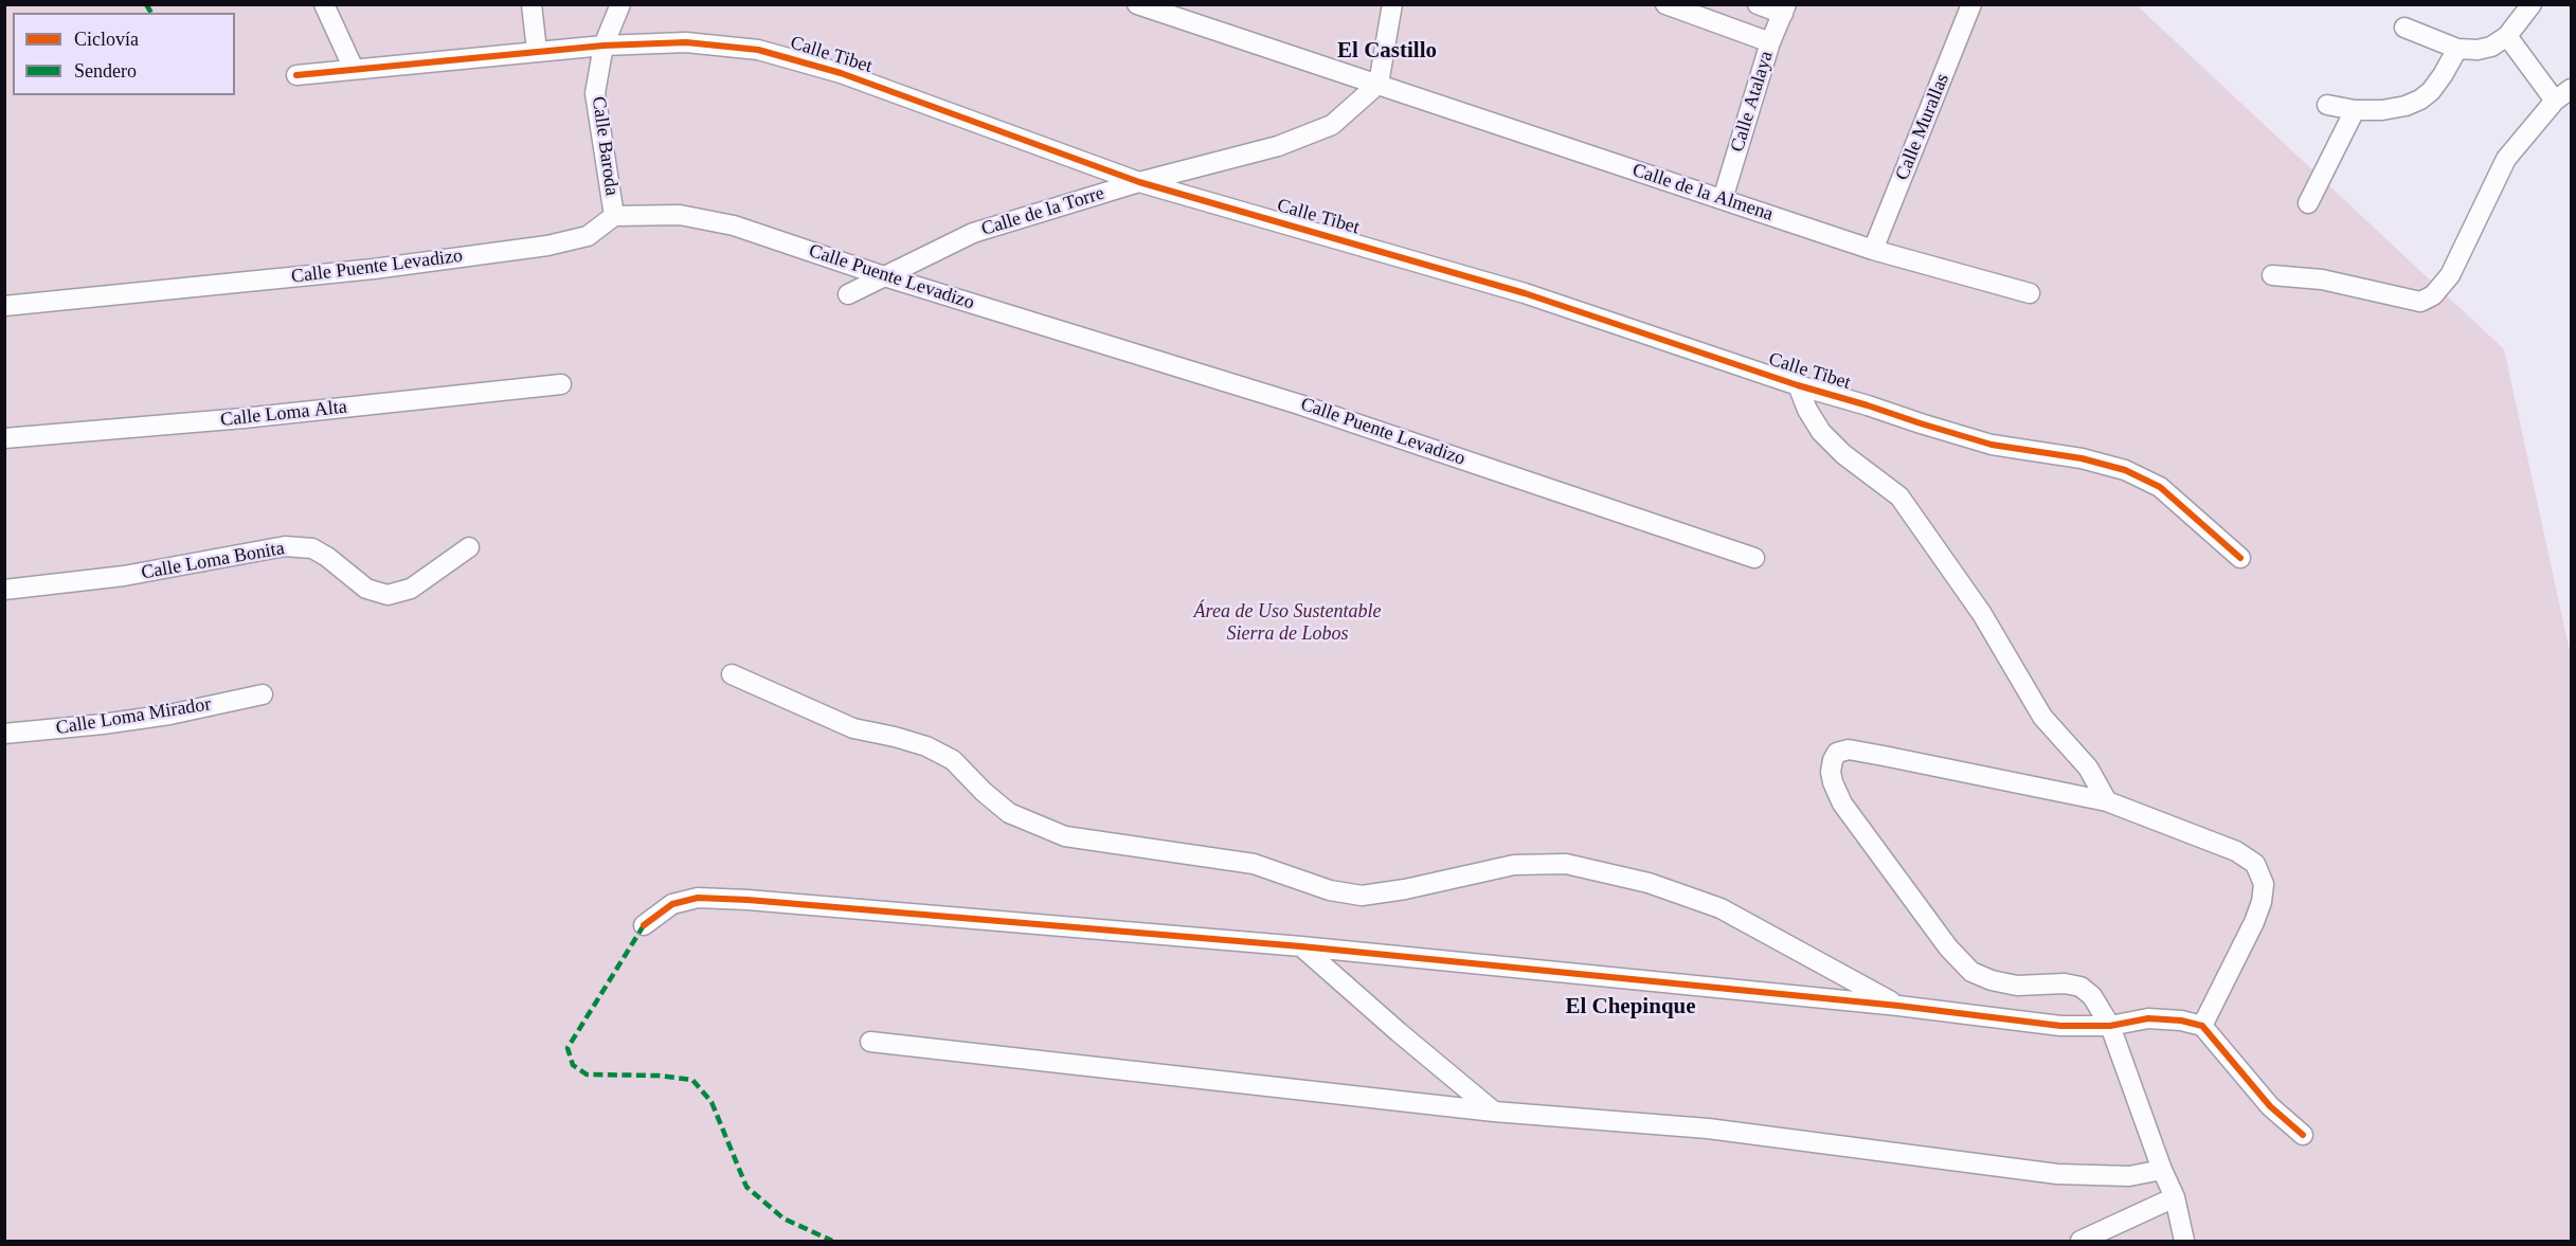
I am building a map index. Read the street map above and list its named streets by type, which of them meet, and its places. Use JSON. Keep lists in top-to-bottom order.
{
  "streets": {
    "street": [
      "Calle Tibet",
      "Calle Atalaya",
      "Calle Murallas",
      "Calle Baroda",
      "Calle de la Almena",
      "Calle de la Torre",
      "Calle Puente Levadizo",
      "Calle Loma Alta",
      "Calle Loma Bonita",
      "Calle Loma Mirador"
    ]
  },
  "crossings": [
    ["Calle Tibet", "Calle Baroda"],
    ["Calle Tibet", "Calle de la Torre"],
    ["Calle Atalaya", "Calle de la Almena"],
    ["Calle Murallas", "Calle de la Almena"],
    ["Calle Baroda", "Calle Puente Levadizo"],
    ["Calle de la Almena", "Calle de la Torre"],
    ["Calle de la Torre", "Calle Puente Levadizo"]
  ],
  "districts": ["El Castillo", "El Chepinque"],
  "parks": ["Área de Uso Sustentable Sierra de Lobos"],
  "legend": ["Ciclovía", "Sendero"]
}
